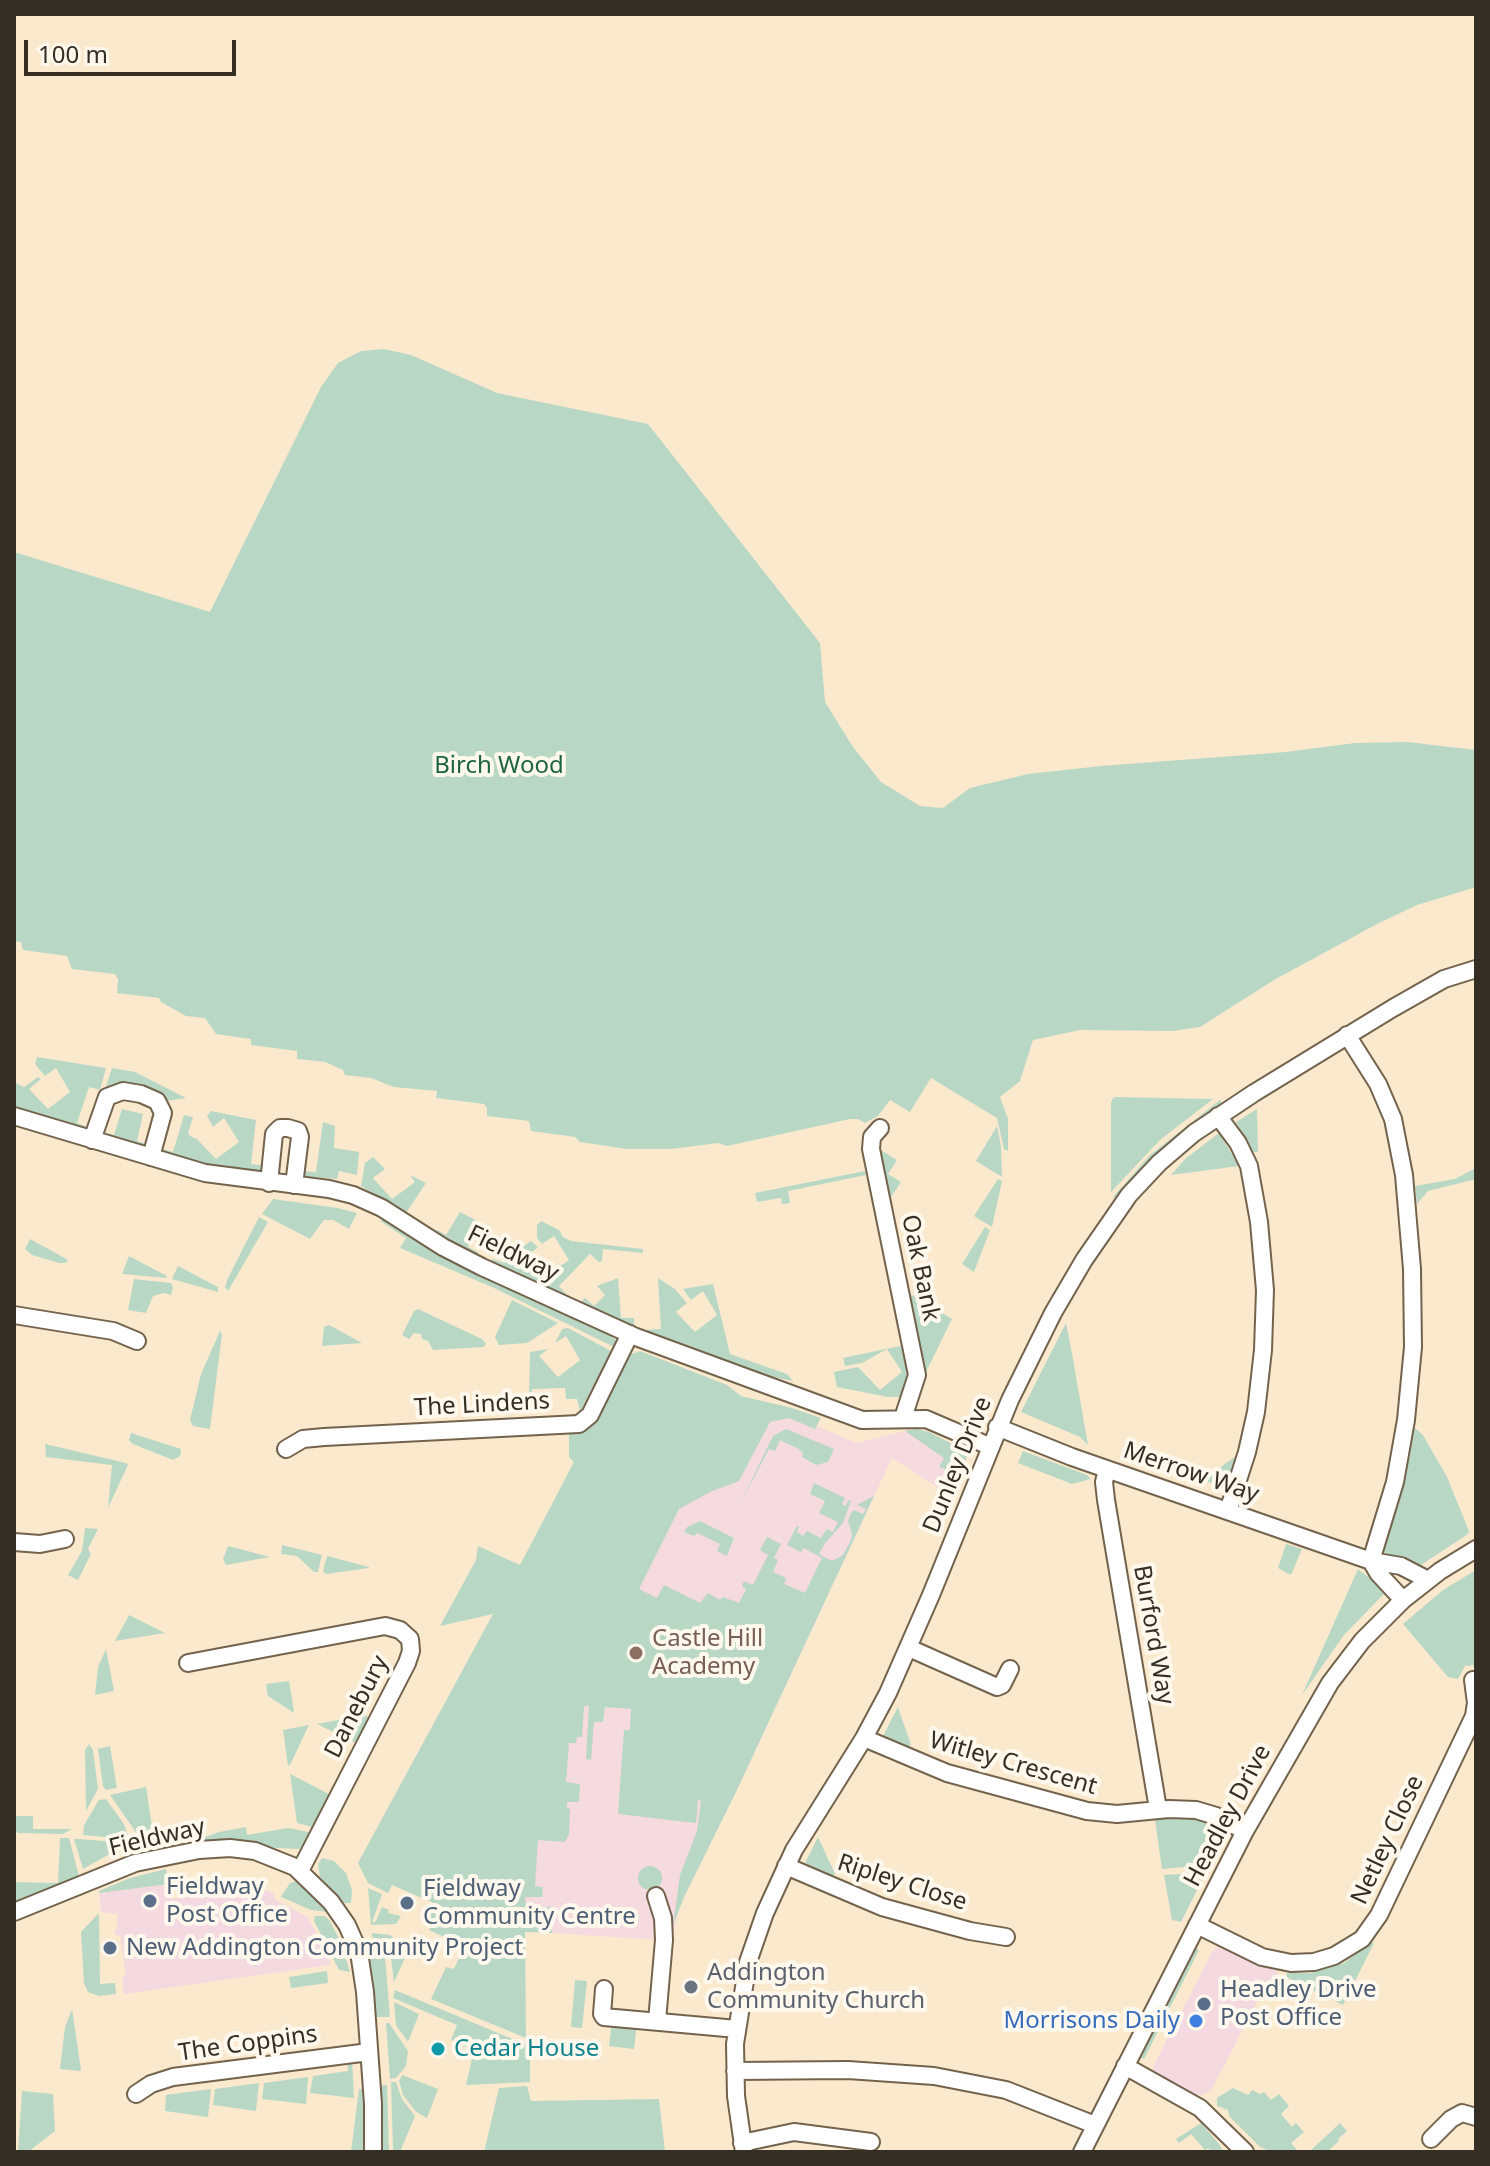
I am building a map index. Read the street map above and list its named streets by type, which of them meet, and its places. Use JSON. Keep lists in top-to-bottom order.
{
  "streets": {
    "street": [
      "Fieldway",
      "Oak Bank",
      "The Lindens",
      "Dunley Drive",
      "Merrow Way",
      "Burford Way",
      "Danebury",
      "Witley Crescent",
      "Headley Drive",
      "Netley Close",
      "Ripley Close",
      "The Coppins"
    ]
  },
  "crossings": [
    ["Fieldway", "Oak Bank"],
    ["Fieldway", "The Lindens"],
    ["Fieldway", "Dunley Drive"],
    ["Fieldway", "Danebury"],
    ["Fieldway", "The Coppins"],
    ["Dunley Drive", "Merrow Way"],
    ["Dunley Drive", "Witley Crescent"],
    ["Dunley Drive", "Ripley Close"],
    ["Merrow Way", "Burford Way"],
    ["Merrow Way", "Headley Drive"],
    ["Burford Way", "Witley Crescent"],
    ["Witley Crescent", "Headley Drive"],
    ["Headley Drive", "Netley Close"]
  ],
  "parks": ["Birch Wood"],
  "places": [
    "Castle Hill Academy",
    "Fieldway Post Office",
    "Fieldway Community Centre",
    "New Addington Community Project",
    "Addington Community Church",
    "Headley Drive Post Office",
    "Morrisons Daily",
    "Cedar House"
  ],
  "scale_bar": "100 m"
}
